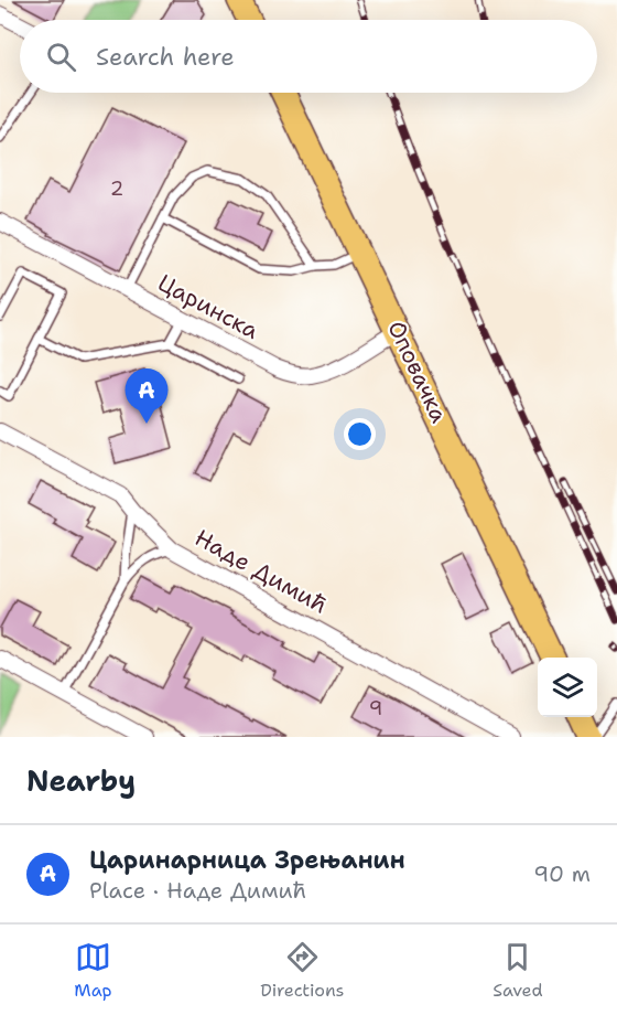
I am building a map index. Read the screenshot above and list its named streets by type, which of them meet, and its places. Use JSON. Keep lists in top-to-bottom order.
{
  "streets": {
    "main road": ["Оповачка"],
    "street": ["Царинска", "Наде Димић"]
  },
  "crossings": [
    ["Царинска", "Оповачка"]
  ],
  "house_numbers": ["2", "9"],
  "page": {
    "search": "Search here",
    "pins": "A",
    "heading": "Nearby",
    "list": [
      {
        "mark": "A",
        "name": "Царинарница Зрењанин",
        "note": "Place · Наде Димић",
        "value": "90 m"
      }
    ],
    "nav": ["Map", "Directions", "Saved"]
  }
}
